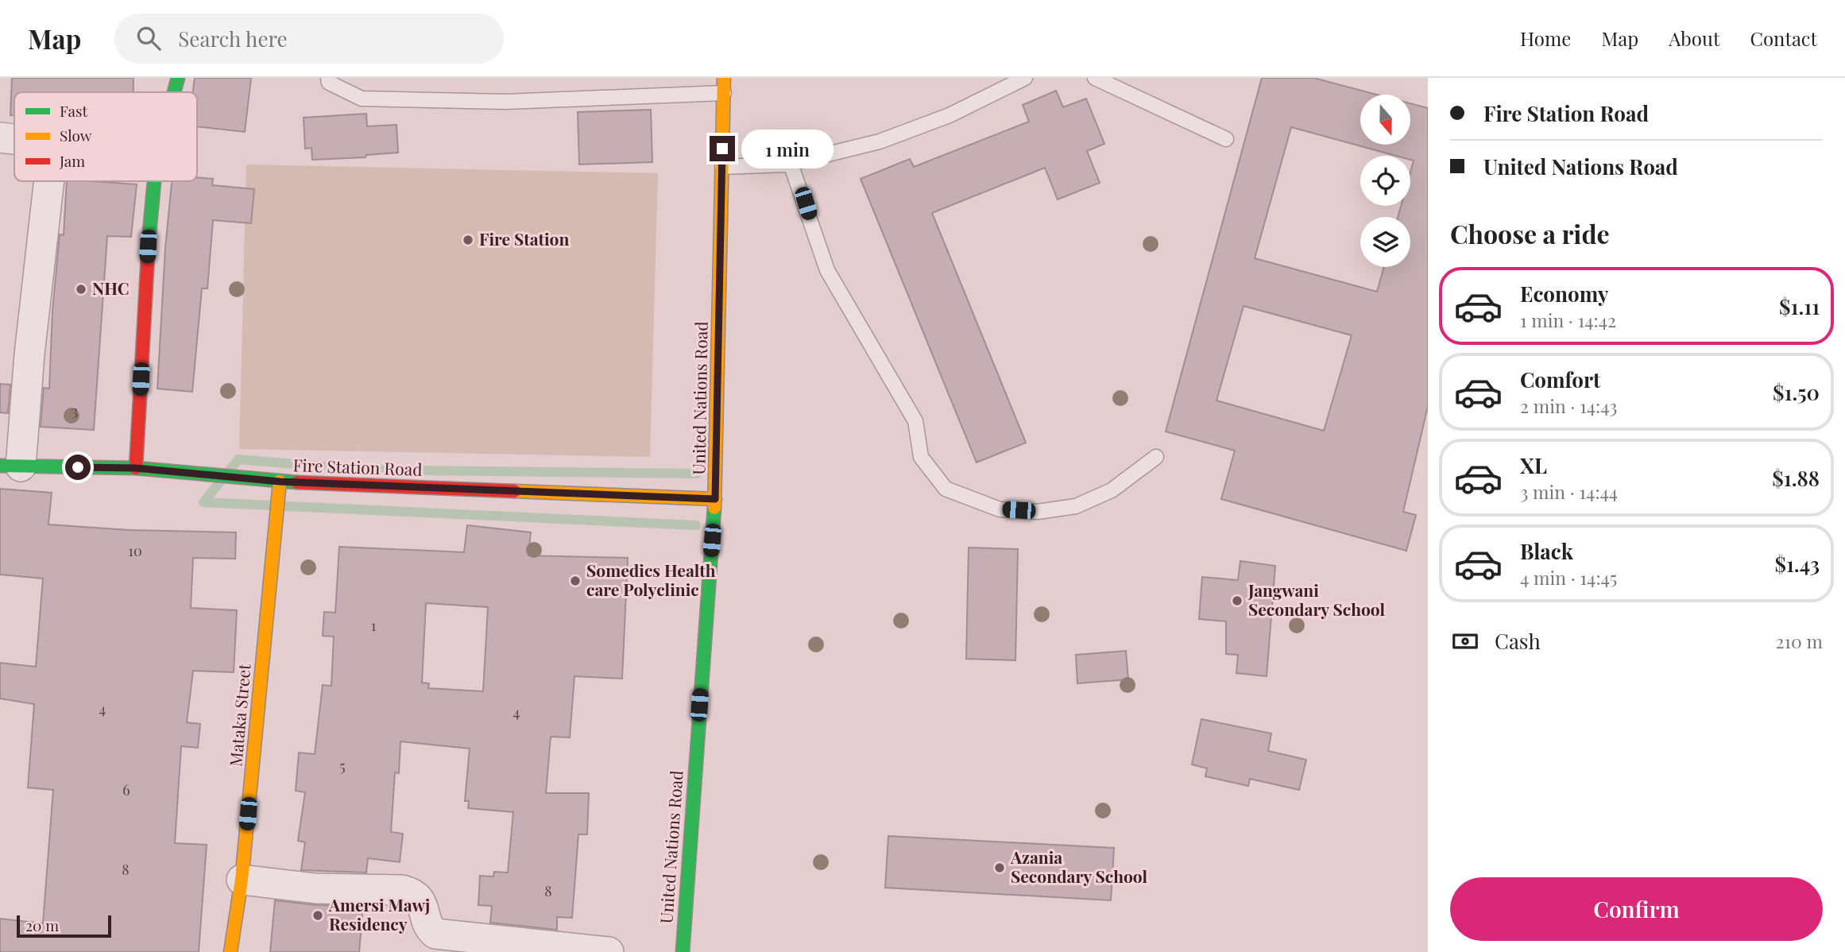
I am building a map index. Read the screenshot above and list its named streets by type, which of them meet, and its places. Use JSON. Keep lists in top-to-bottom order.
{
  "streets": {
    "street": ["United Nations Road", "Fire Station Road", "Mataka Street"]
  },
  "crossings": [
    ["United Nations Road", "Fire Station Road"],
    ["Fire Station Road", "Mataka Street"]
  ],
  "places": [
    "Fire Station",
    "NHC",
    "Somedics Health care Polyclinic",
    "Jangwani Secondary School",
    "Azania Secondary School",
    "Amersi Mawj Residency"
  ],
  "house_numbers": [
    "3",
    "10",
    "1",
    "4",
    "4",
    "5",
    "6",
    "8",
    "8"
  ],
  "legend": ["Fast", "Slow", "Jam"],
  "scale_bar": "20 m",
  "north": "bottom",
  "page": {
    "header": "Map",
    "search": "Search here",
    "nav": [
      "Home",
      "Map",
      "About",
      "Contact"
    ],
    "banner": ["Fire Station Road", "United Nations Road"],
    "bubble": "1 min",
    "heading": "Choose a ride",
    "list": [
      {
        "name": "Economy",
        "note": "1 min · 14:42",
        "value": "$1.11"
      },
      {
        "name": "Comfort",
        "note": "2 min · 14:43",
        "value": "$1.50"
      },
      {
        "name": "XL",
        "note": "3 min · 14:44",
        "value": "$1.88"
      },
      {
        "name": "Black",
        "note": "4 min · 14:45",
        "value": "$1.43"
      }
    ],
    "pay": ["Cash", "210 m"],
    "buttons": "Confirm",
    "scale": "20 m"
  }
}
